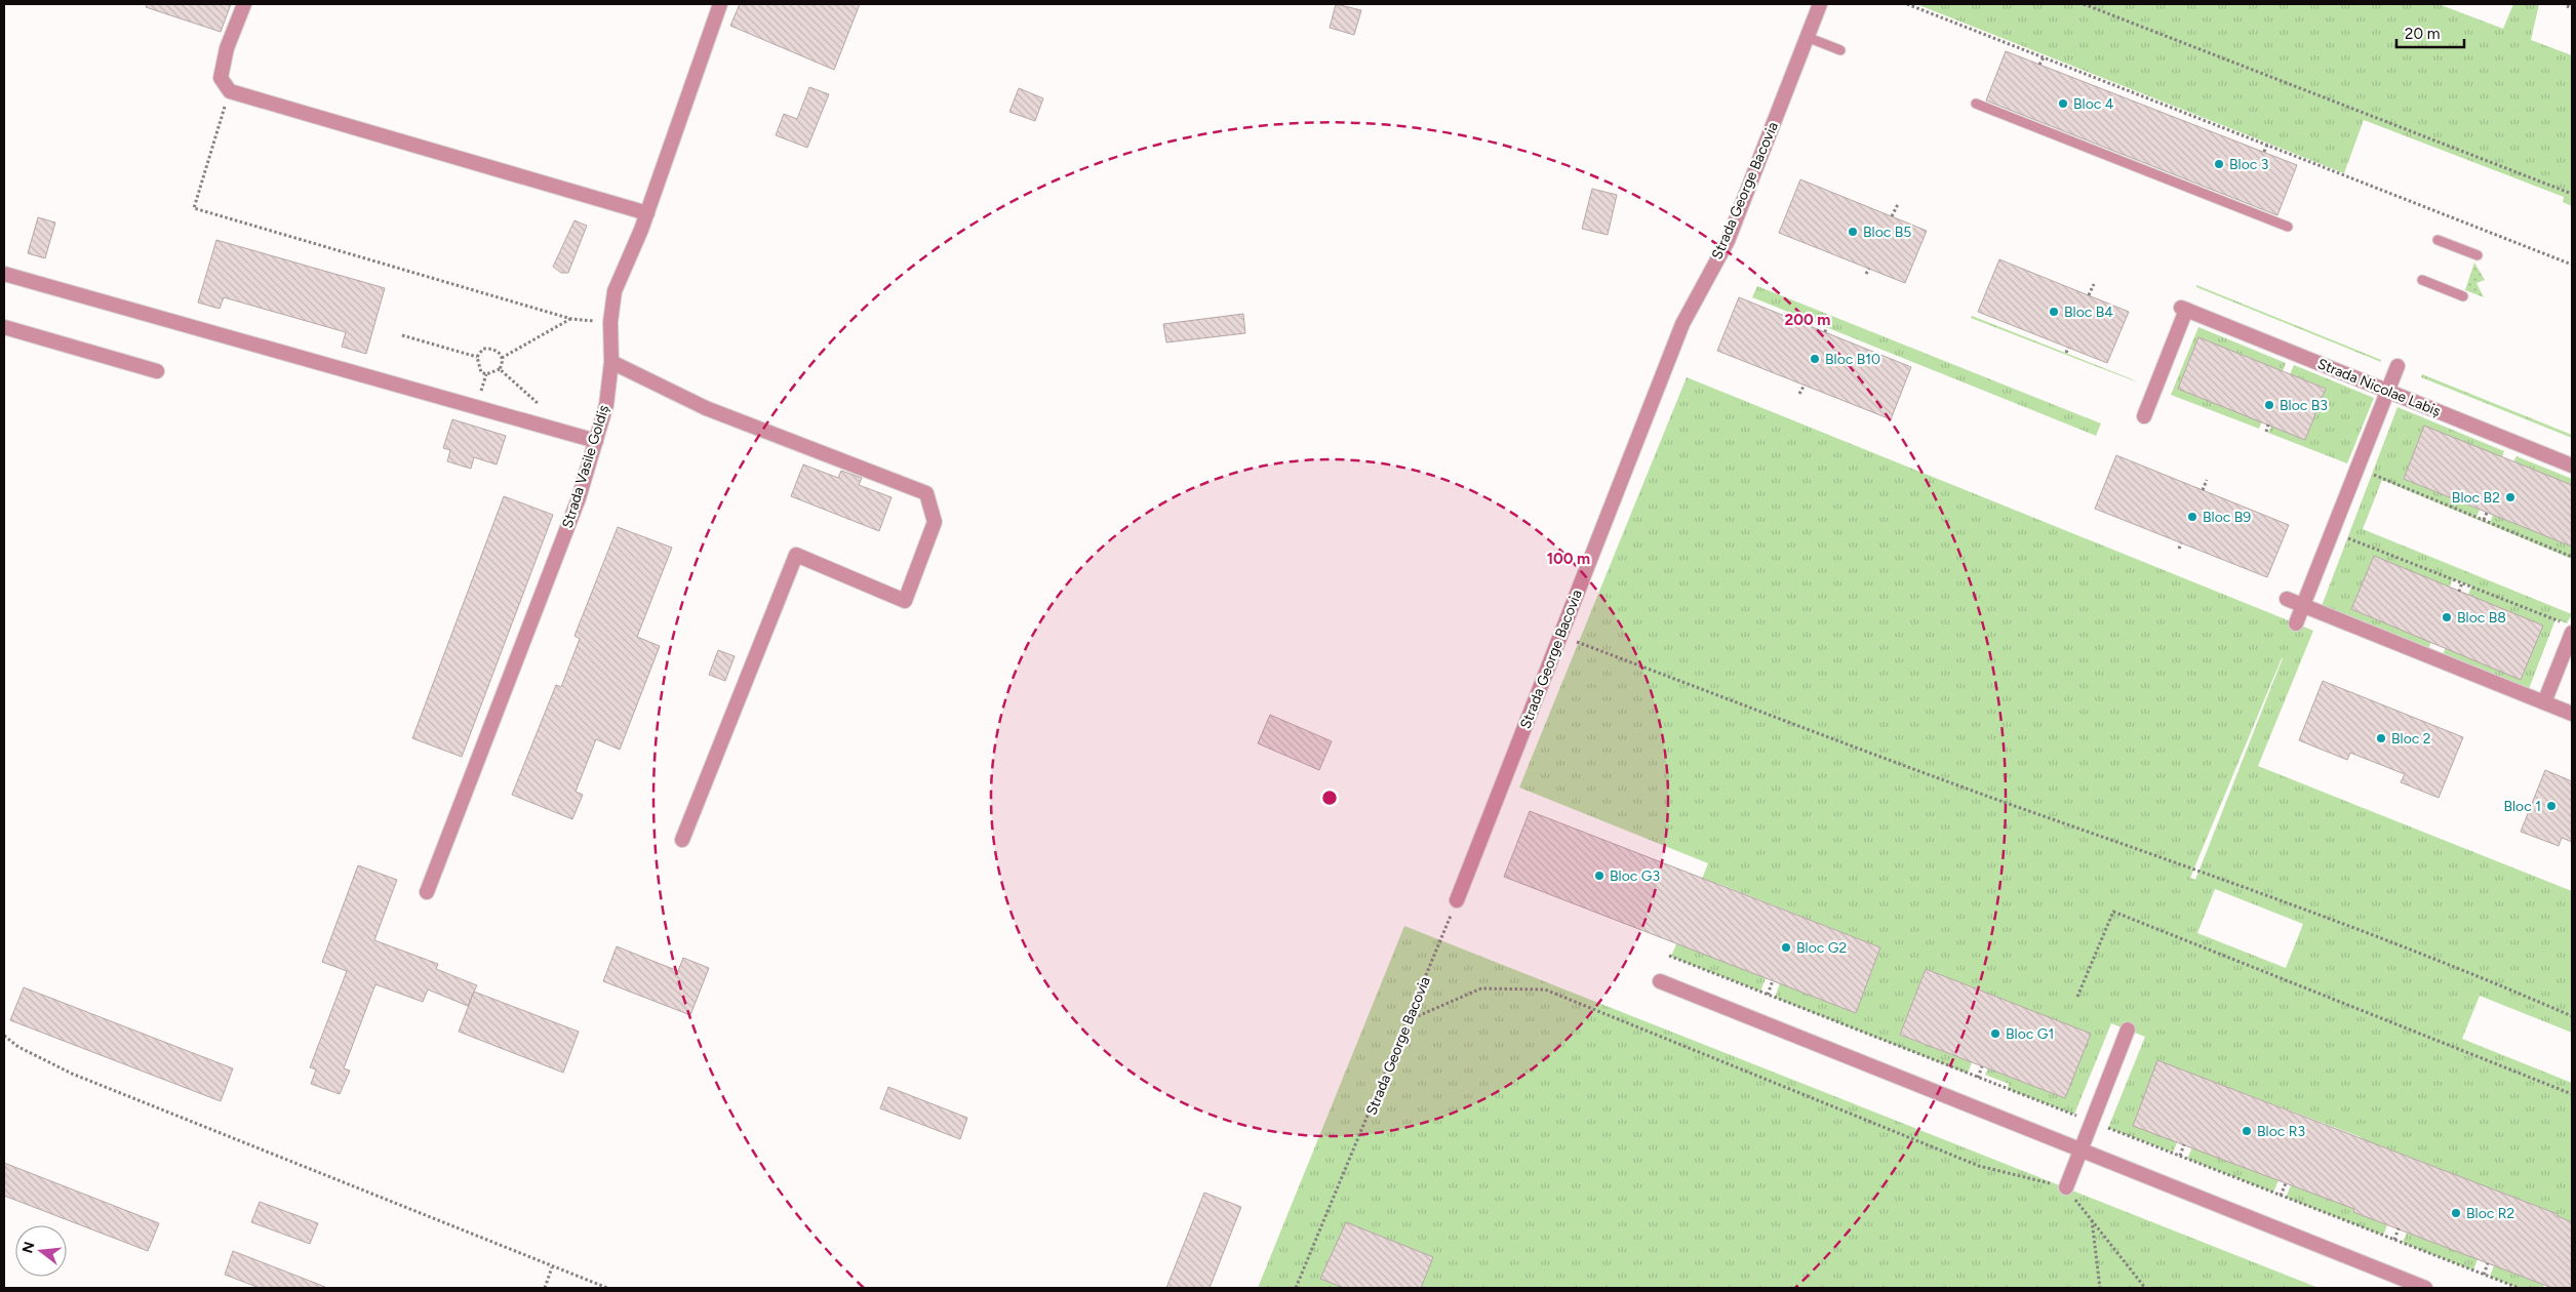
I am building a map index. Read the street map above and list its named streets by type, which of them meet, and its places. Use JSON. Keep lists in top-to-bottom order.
{
  "streets": {
    "street": ["Strada George Bacovia", "Strada Nicolae Labiș", "Strada Vasile Goldiș"]
  },
  "places": [
    "Bloc 4",
    "Bloc 3",
    "Bloc B5",
    "Bloc B4",
    "Bloc B10",
    "Bloc B3",
    "Bloc B2",
    "Bloc B9",
    "Bloc B8",
    "Bloc 2",
    "Bloc 1",
    "Bloc G3",
    "Bloc G2",
    "Bloc G1",
    "Bloc R3",
    "Bloc R2"
  ],
  "scale_bar": "20 m",
  "north": "left",
  "rings": ["200 m", "100 m"]
}
